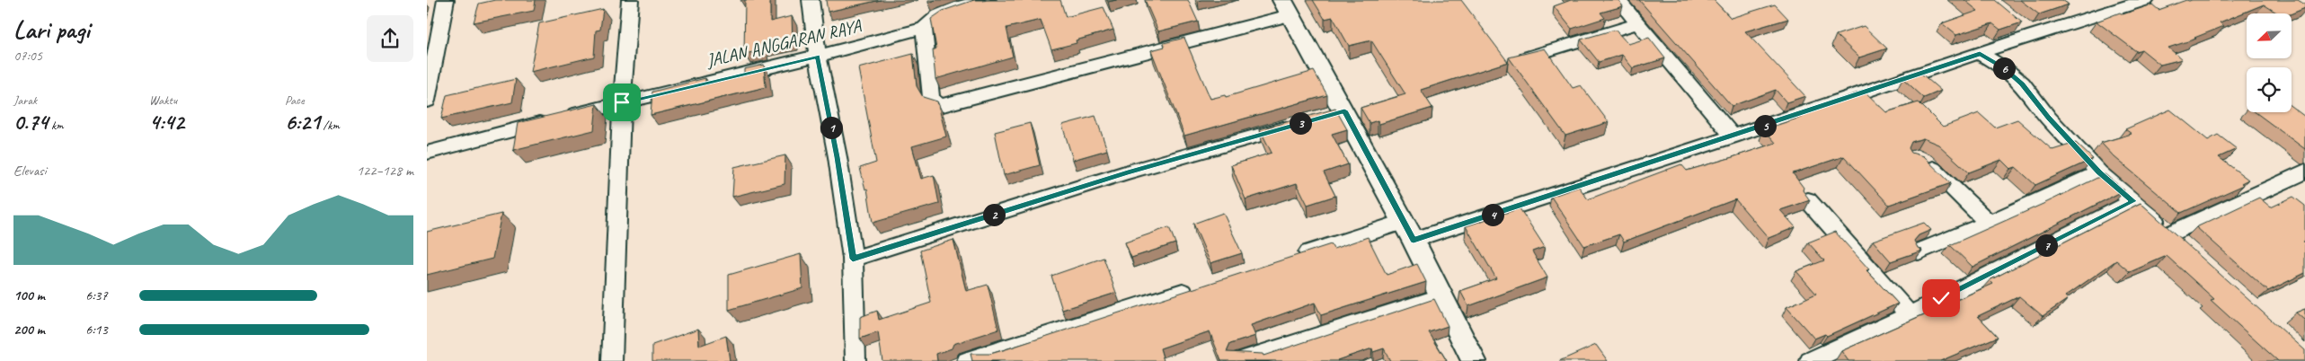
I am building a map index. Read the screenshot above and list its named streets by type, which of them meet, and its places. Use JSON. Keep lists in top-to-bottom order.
{
  "streets": {
    "street": ["JALAN ANGGARAN RAYA"]
  },
  "north": "bottom left",
  "page": {
    "heading": ["Lari pagi", "07:05"],
    "pins": [
      "6",
      "3",
      "5",
      "1",
      "2",
      "4",
      "7"
    ],
    "stats": [
      ["Jarak", "0.74 km"],
      ["Waktu", "4:42"],
      ["Pace", "6:21 /km"]
    ],
    "chart": ["Elevasi", "122–128 m"],
    "list": [
      {
        "name": "100 m",
        "note": "6:37"
      },
      {
        "name": "200 m",
        "note": "6:13"
      }
    ]
  }
}
